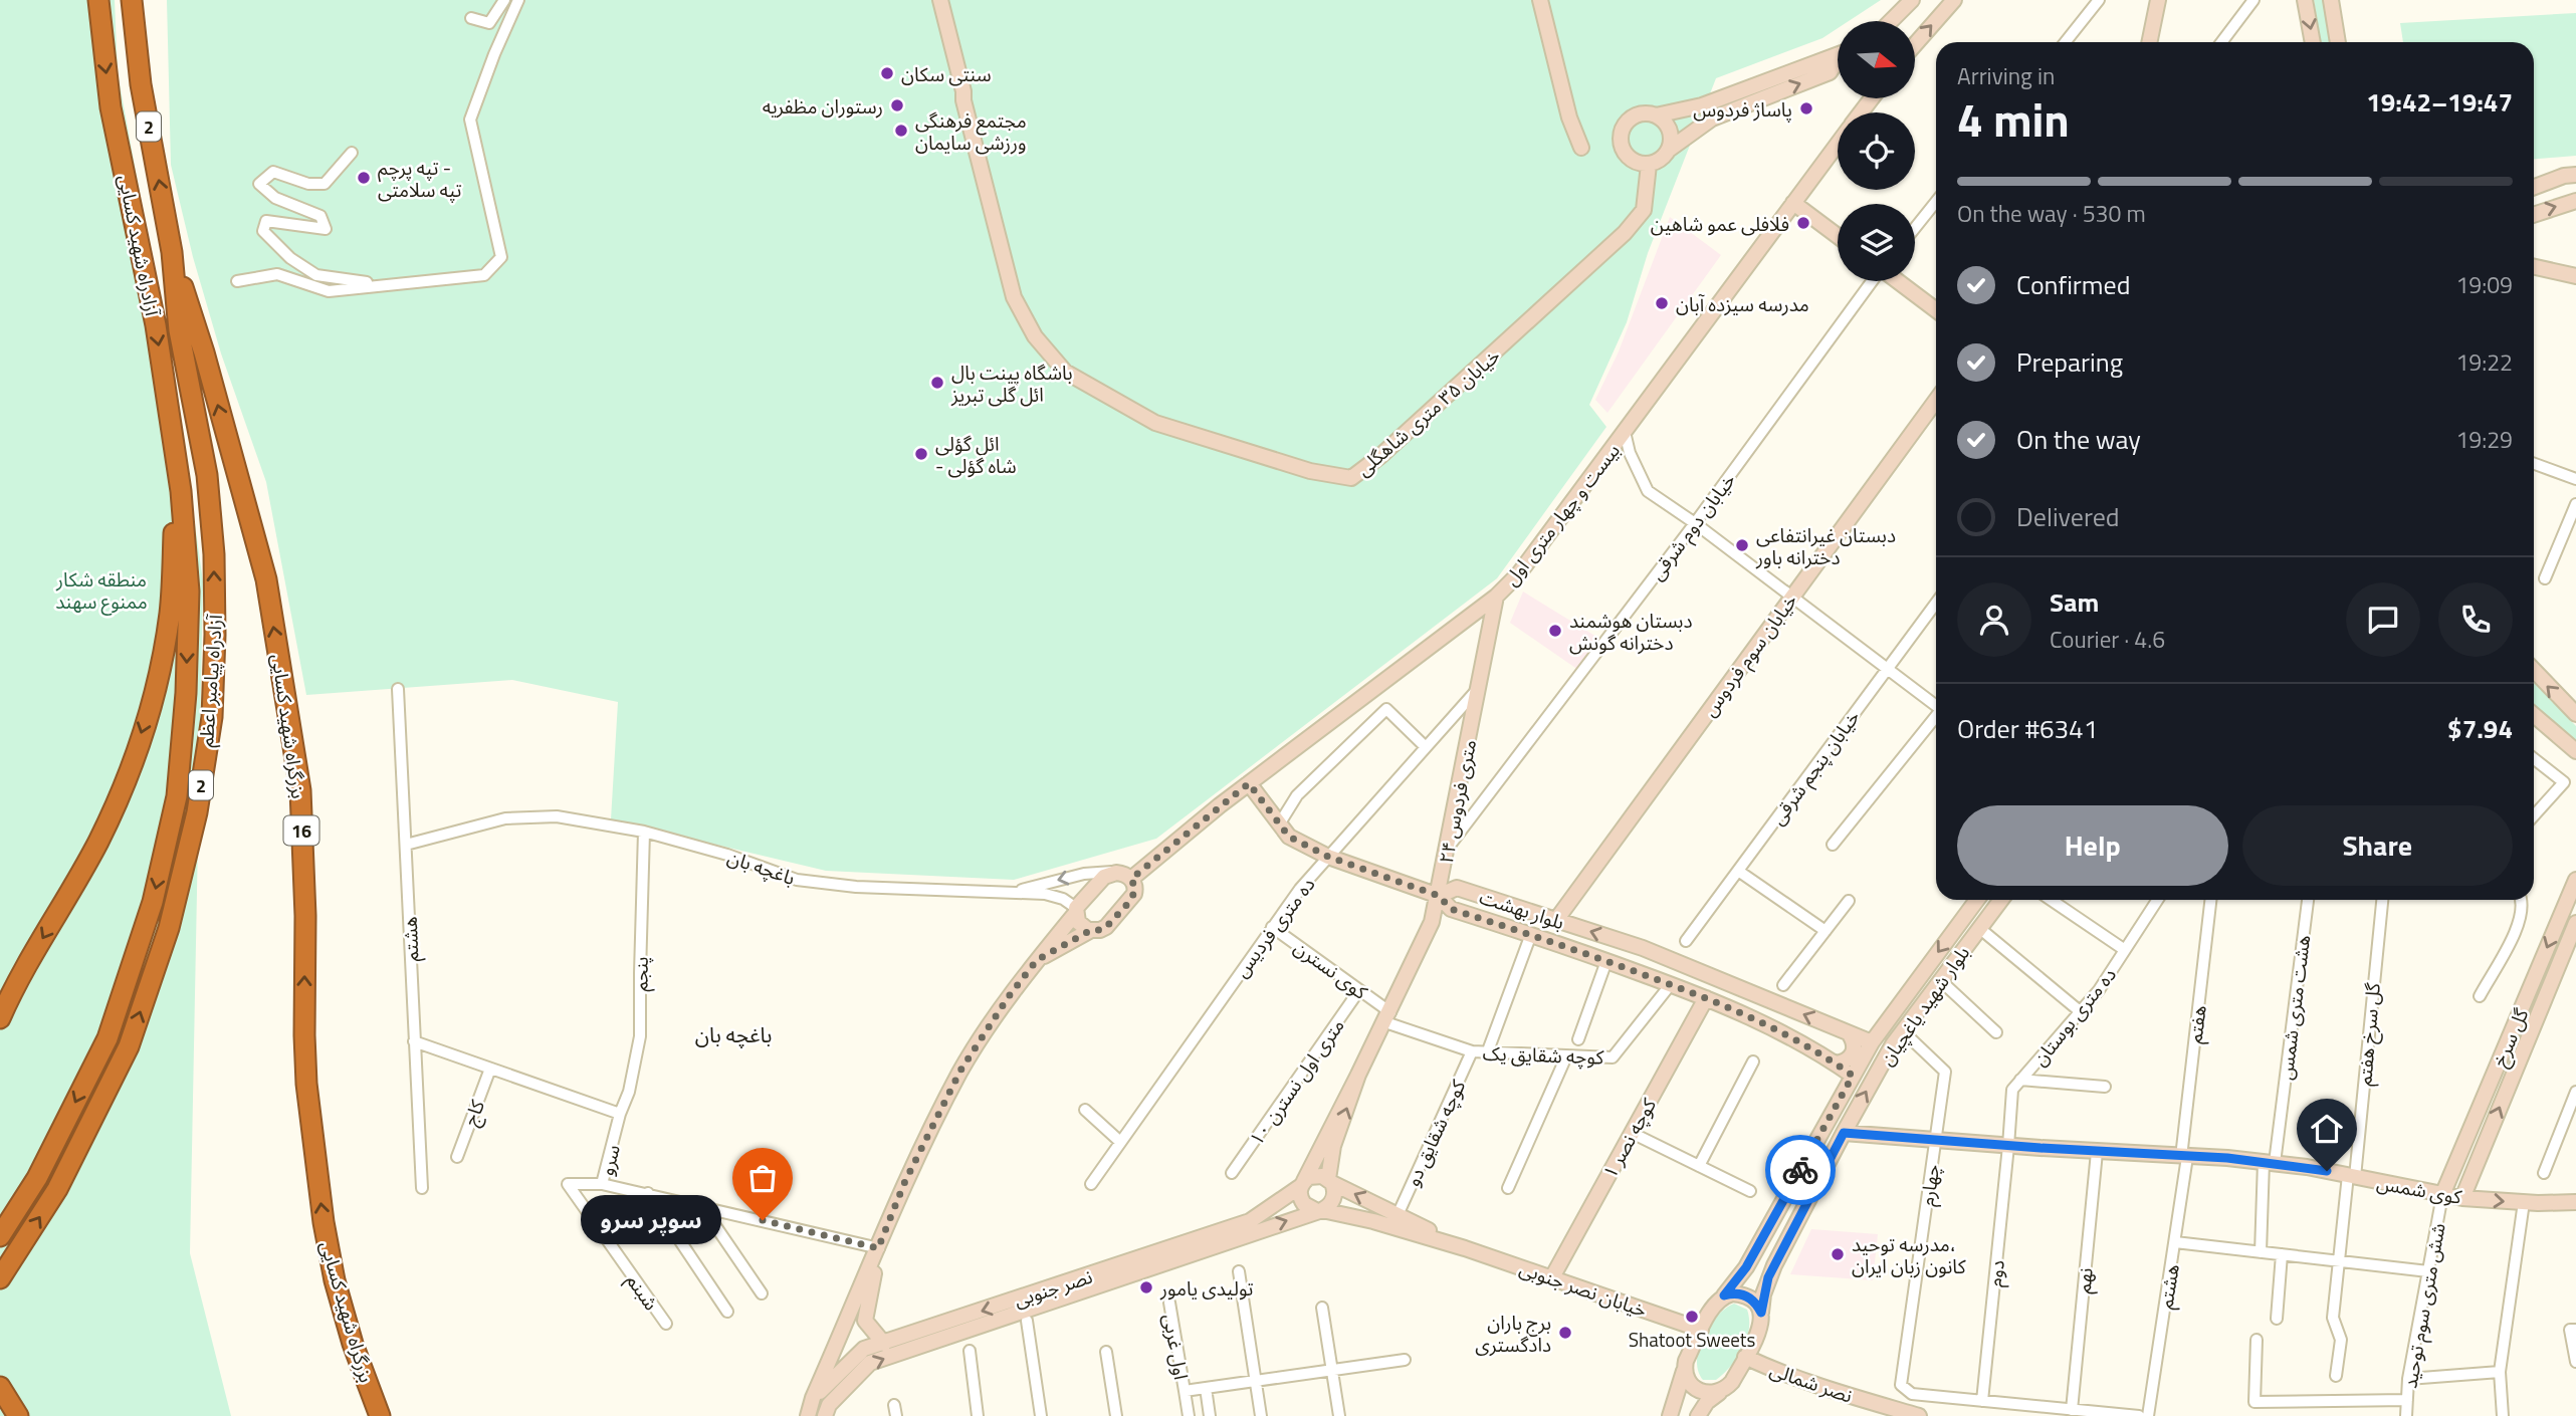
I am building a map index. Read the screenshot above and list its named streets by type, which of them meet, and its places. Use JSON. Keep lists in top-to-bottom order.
{
  "streets": {
    "highway": [
      "2",
      "آزادراه شهید کسایی",
      "آزادراه پیامبر اعظم",
      "بزرگراه شهید کسایی",
      "16"
    ],
    "main road": [
      "خیابان ۳۵ متری شاهگلی",
      "بیست و چهار متری اول",
      "خیابان سوم فردوس",
      "۲۴ متری فردوس",
      "بلوار بهشت",
      "بلوار شهید یاغچیان",
      "گل سرخ",
      "کوچه نصر ۱",
      "کوی شمس",
      "نصر جنوبی",
      "خیابان نصر جنوبی",
      "نصر شمالی"
    ],
    "street": [
      "خیابان دوم شرقی",
      "خیابان پنجم شرقی",
      "باغچه بان",
      "ده متری فردیس",
      "هشتم",
      "کوی نسترن",
      "پنجم",
      "هشت متری شمس",
      "ده متری بوستان",
      "هفتم",
      "گل سرخ هفتم",
      "کوچه شقایق یک",
      "۱۰ متری اول نسترن",
      "کاج",
      "کوچه شقایق دو",
      "سرو",
      "چهارم",
      "دوم",
      "نهم",
      "شبنم",
      "شش متری سوم توحید",
      "اول غربی"
    ]
  },
  "crossings": [
    ["آزادراه شهید کسایی", "آزادراه پیامبر اعظم"],
    ["آزادراه شهید کسایی", "بزرگراه شهید کسایی"],
    ["بیست و چهار متری اول", "۲۴ متری فردوس"],
    ["خیابان دوم شرقی", "۲۴ متری فردوس"],
    ["خیابان سوم فردوس", "بلوار بهشت"],
    ["آزادراه پیامبر اعظم", "بزرگراه شهید کسایی"],
    ["۲۴ متری فردوس", "بلوار بهشت"],
    ["۲۴ متری فردوس", "ده متری فردیس"],
    ["۲۴ متری فردوس", "کوی نسترن"],
    ["۲۴ متری فردوس", "کوچه شقایق یک"],
    ["۲۴ متری فردوس", "نصر جنوبی"],
    ["۲۴ متری فردوس", "خیابان نصر جنوبی"],
    ["باغچه بان", "هشتم"],
    ["باغچه بان", "پنجم"],
    ["بلوار بهشت", "بلوار شهید یاغچیان"],
    ["بلوار بهشت", "کوچه شقایق یک"],
    ["بلوار بهشت", "کوچه نصر ۱"],
    ["ده متری فردیس", "کوی نسترن"],
    ["هشتم", "هفتم"],
    ["هشتم", "کوی شمس"],
    ["کوی نسترن", "کوچه شقایق یک"],
    ["کوی نسترن", "۱۰ متری اول نسترن"],
    ["پنجم", "سرو"],
    ["بلوار شهید یاغچیان", "چهارم"],
    ["بلوار شهید یاغچیان", "کوی شمس"],
    ["بلوار شهید یاغچیان", "خیابان نصر جنوبی"],
    ["بلوار شهید یاغچیان", "نصر شمالی"],
    ["هشت متری شمس", "کوی شمس"],
    ["ده متری بوستان", "کوی شمس"],
    ["ده متری بوستان", "دوم"],
    ["هفتم", "کوی شمس"],
    ["گل سرخ هفتم", "کوی شمس"],
    ["گل سرخ", "کوی شمس"],
    ["گل سرخ", "شش متری سوم توحید"],
    ["کوچه شقایق یک", "کوچه شقایق دو"],
    ["کوچه شقایق دو", "خیابان نصر جنوبی"],
    ["کوچه نصر ۱", "خیابان نصر جنوبی"],
    ["سرو", "شبنم"],
    ["چهارم", "کوی شمس"],
    ["چهارم", "دوم"],
    ["کوی شمس", "دوم"],
    ["کوی شمس", "نهم"],
    ["کوی شمس", "شش متری سوم توحید"],
    ["نصر جنوبی", "خیابان نصر جنوبی"]
  ],
  "one_way": ["بزرگراه شهید کسایی"],
  "districts": ["باغچه بان"],
  "parks": ["منطقه شکار ممنوع سهند"],
  "places": [
    "سنتی سکان",
    "رستوران مظفریه",
    "پاساژ فردوس",
    "مجتمع فرهنگی ورزشی سایمان",
    "تپه پرچم - تپه سلامتی",
    "فلافلی عمو شاهین",
    "مدرسه سیزده آبان",
    "باشگاه پینت بال ائل گلی تبریز",
    "ائل گؤلی - شاه گؤلی",
    "دبستان غیرانتفاعی دخترانه باور",
    "دبستان هوشمند دخترانه گونش",
    "سوپر سرو",
    "مدرسه توحید، کانون زبان ایران",
    "تولیدی یامور",
    "Shatoot Sweets",
    "برج باران دادگستری"
  ],
  "north": "right",
  "page": {
    "heading": ["4 min", "Arriving in", "19:42–19:47"],
    "panel": [
      "Sam",
      "Courier · 4.6",
      "Order #6341",
      "$7.94"
    ],
    "bar": "On the way · 530 m",
    "list": [
      ["Confirmed", "19:09"],
      ["Preparing", "19:22"],
      ["On the way", "19:29"],
      "Delivered"
    ],
    "buttons": ["Help", "Share"],
    "bubble": "سوپر سرو"
  }
}
